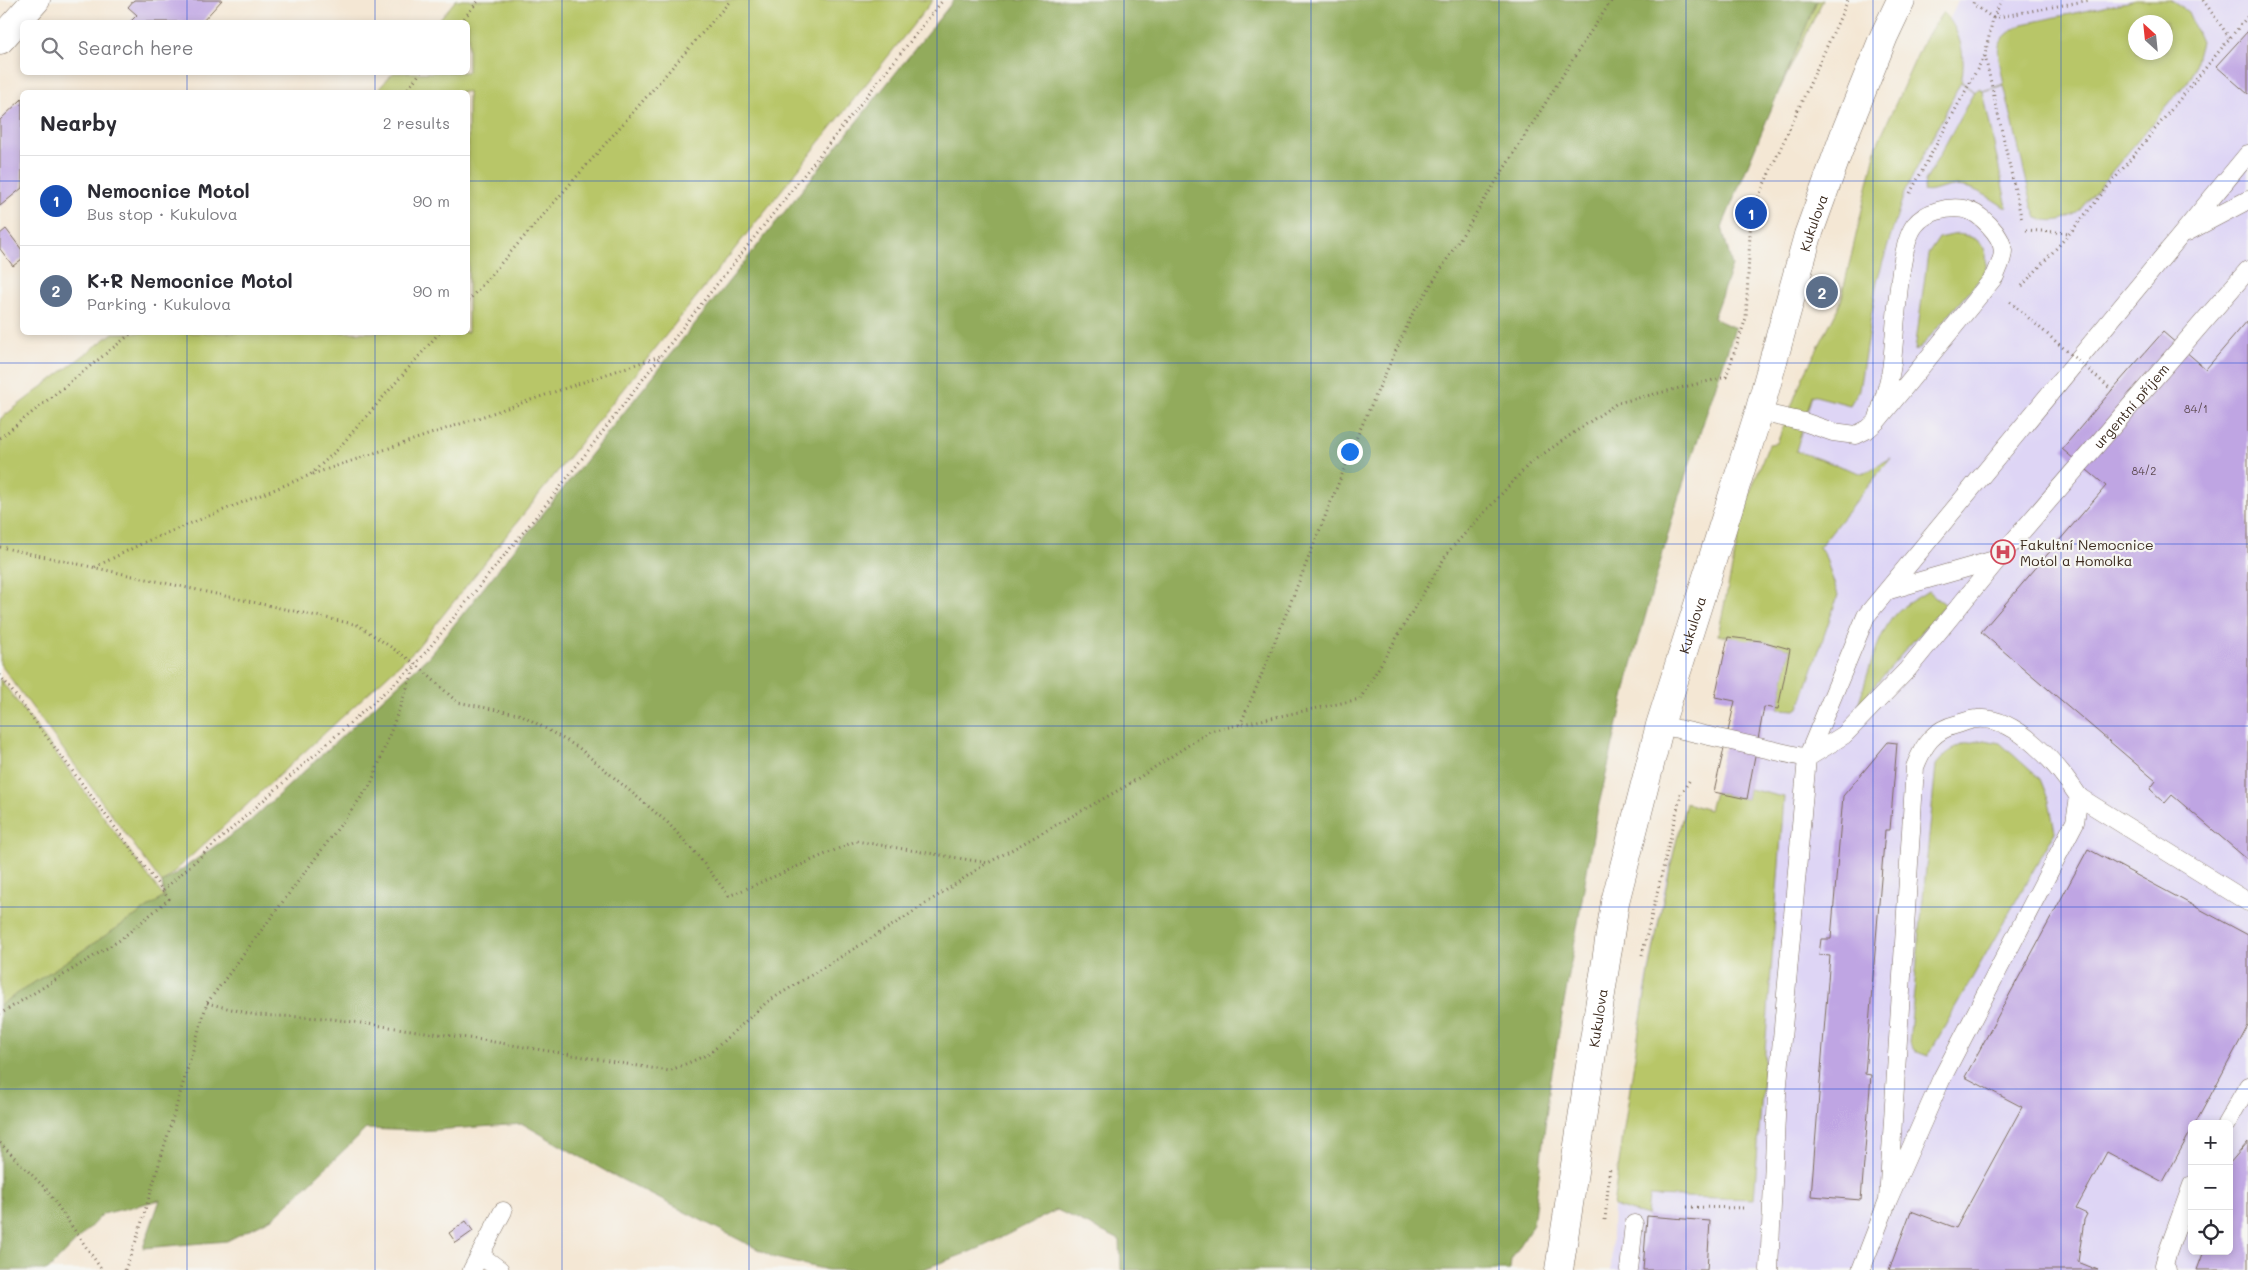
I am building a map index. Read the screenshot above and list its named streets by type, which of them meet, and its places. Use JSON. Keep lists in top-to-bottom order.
{
  "streets": {
    "main road": ["Kukulova"],
    "lane": ["urgentní příjem"]
  },
  "places": {
    "hospital": ["Fakultní Nemocnice Motol a Homolka"]
  },
  "house_numbers": ["84/1", "84/2"],
  "north": "top left",
  "page": {
    "search": "Search here",
    "heading": ["Nearby", "2 results"],
    "list": [
      {
        "mark": "1",
        "name": "Nemocnice Motol",
        "note": "Bus stop · Kukulova",
        "value": "90 m"
      },
      {
        "mark": "2",
        "name": "K+R Nemocnice Motol",
        "note": "Parking · Kukulova",
        "value": "90 m"
      }
    ],
    "pins": ["1", "2"],
    "map_buttons": ["+", "−"]
  }
}
